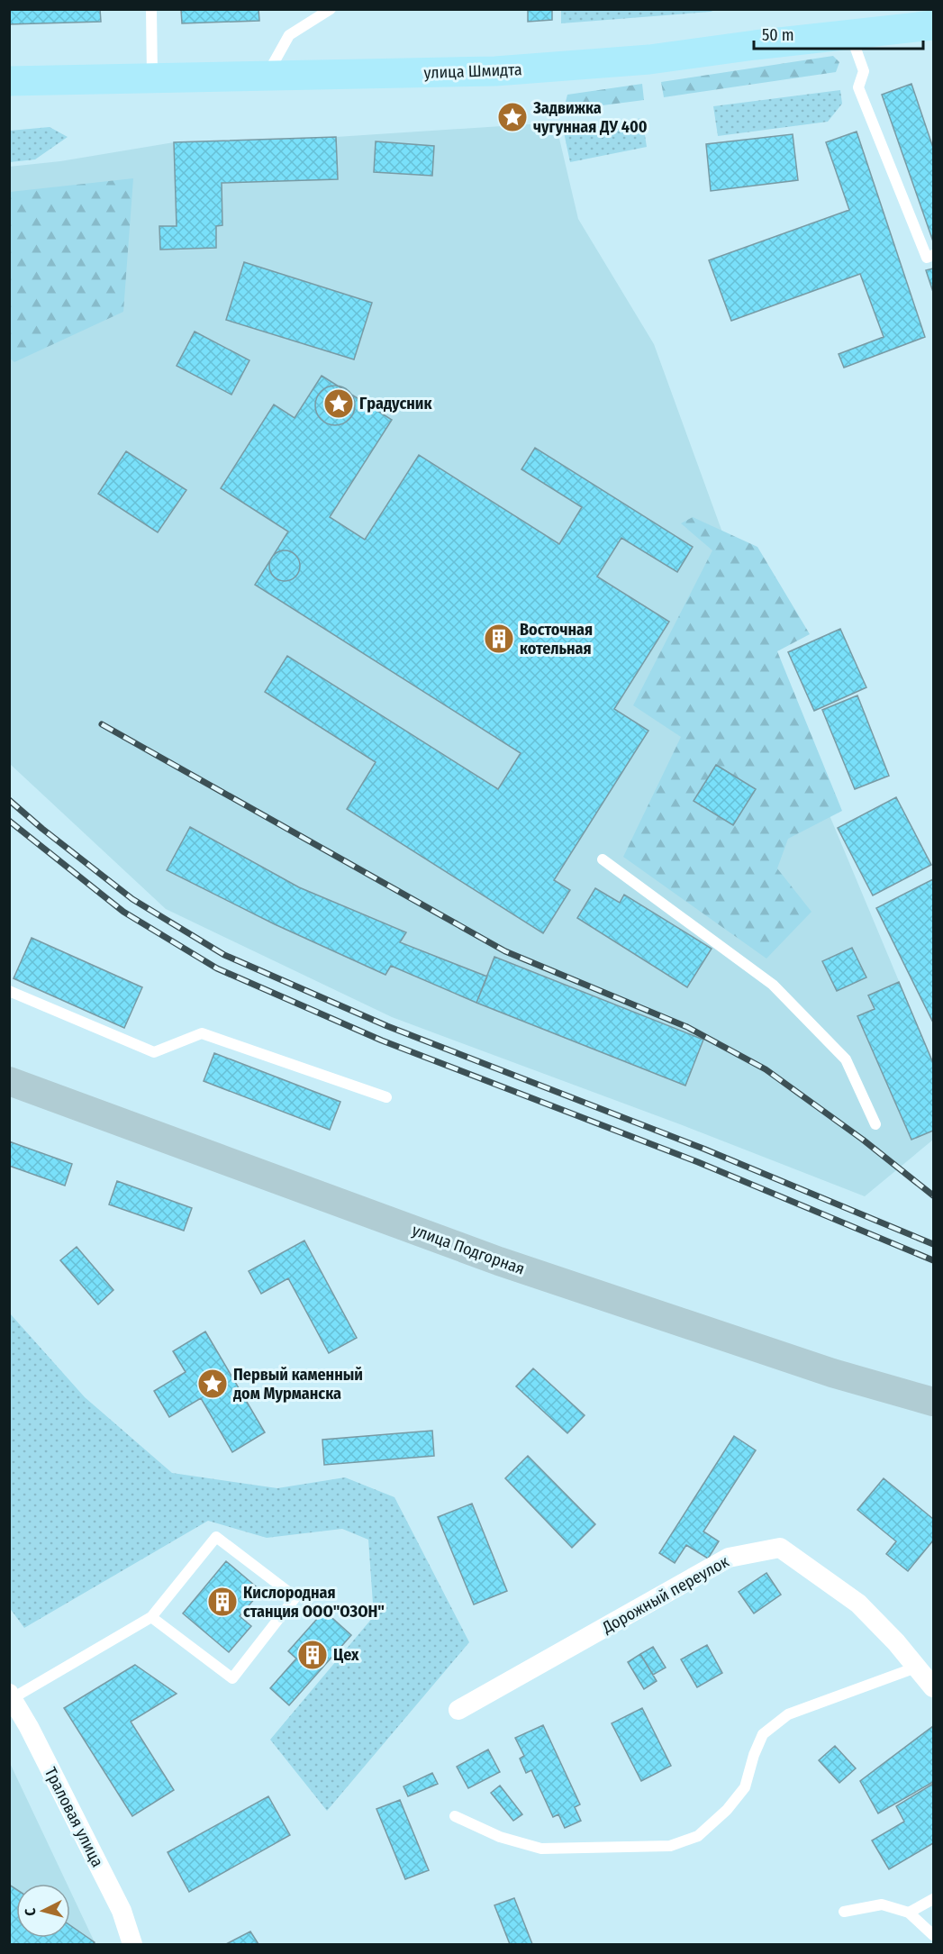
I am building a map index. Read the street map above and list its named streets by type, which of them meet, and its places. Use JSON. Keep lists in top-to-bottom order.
{
  "streets": {
    "main road": ["улица Шмидта", "улица Подгорная"],
    "street": ["Дорожный переулок", "Траловая улица"]
  },
  "places": {
    "place": ["Задвижка чугунная ДУ 400", "Градусник", "Первый каменный дом Мурманска"],
    "building": ["Восточная котельная", "Кислородная станция ООО\"ОЗОН\"", "Цех"]
  },
  "scale_bar": "50 m",
  "north": "left"
}
